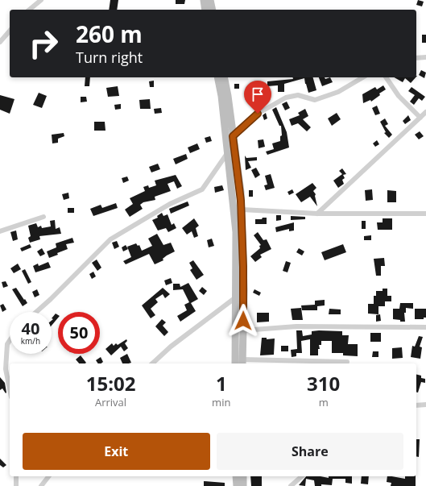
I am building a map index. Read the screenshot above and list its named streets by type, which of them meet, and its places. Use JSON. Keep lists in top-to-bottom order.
{
  "page": {
    "turn": ["260 m", "Turn right"],
    "speed": "40 km/h",
    "limit": "50",
    "eta": [
      "15:02",
      "Arrival",
      "1",
      "min",
      "310",
      "m"
    ],
    "buttons": ["Exit", "Share"]
  }
}
